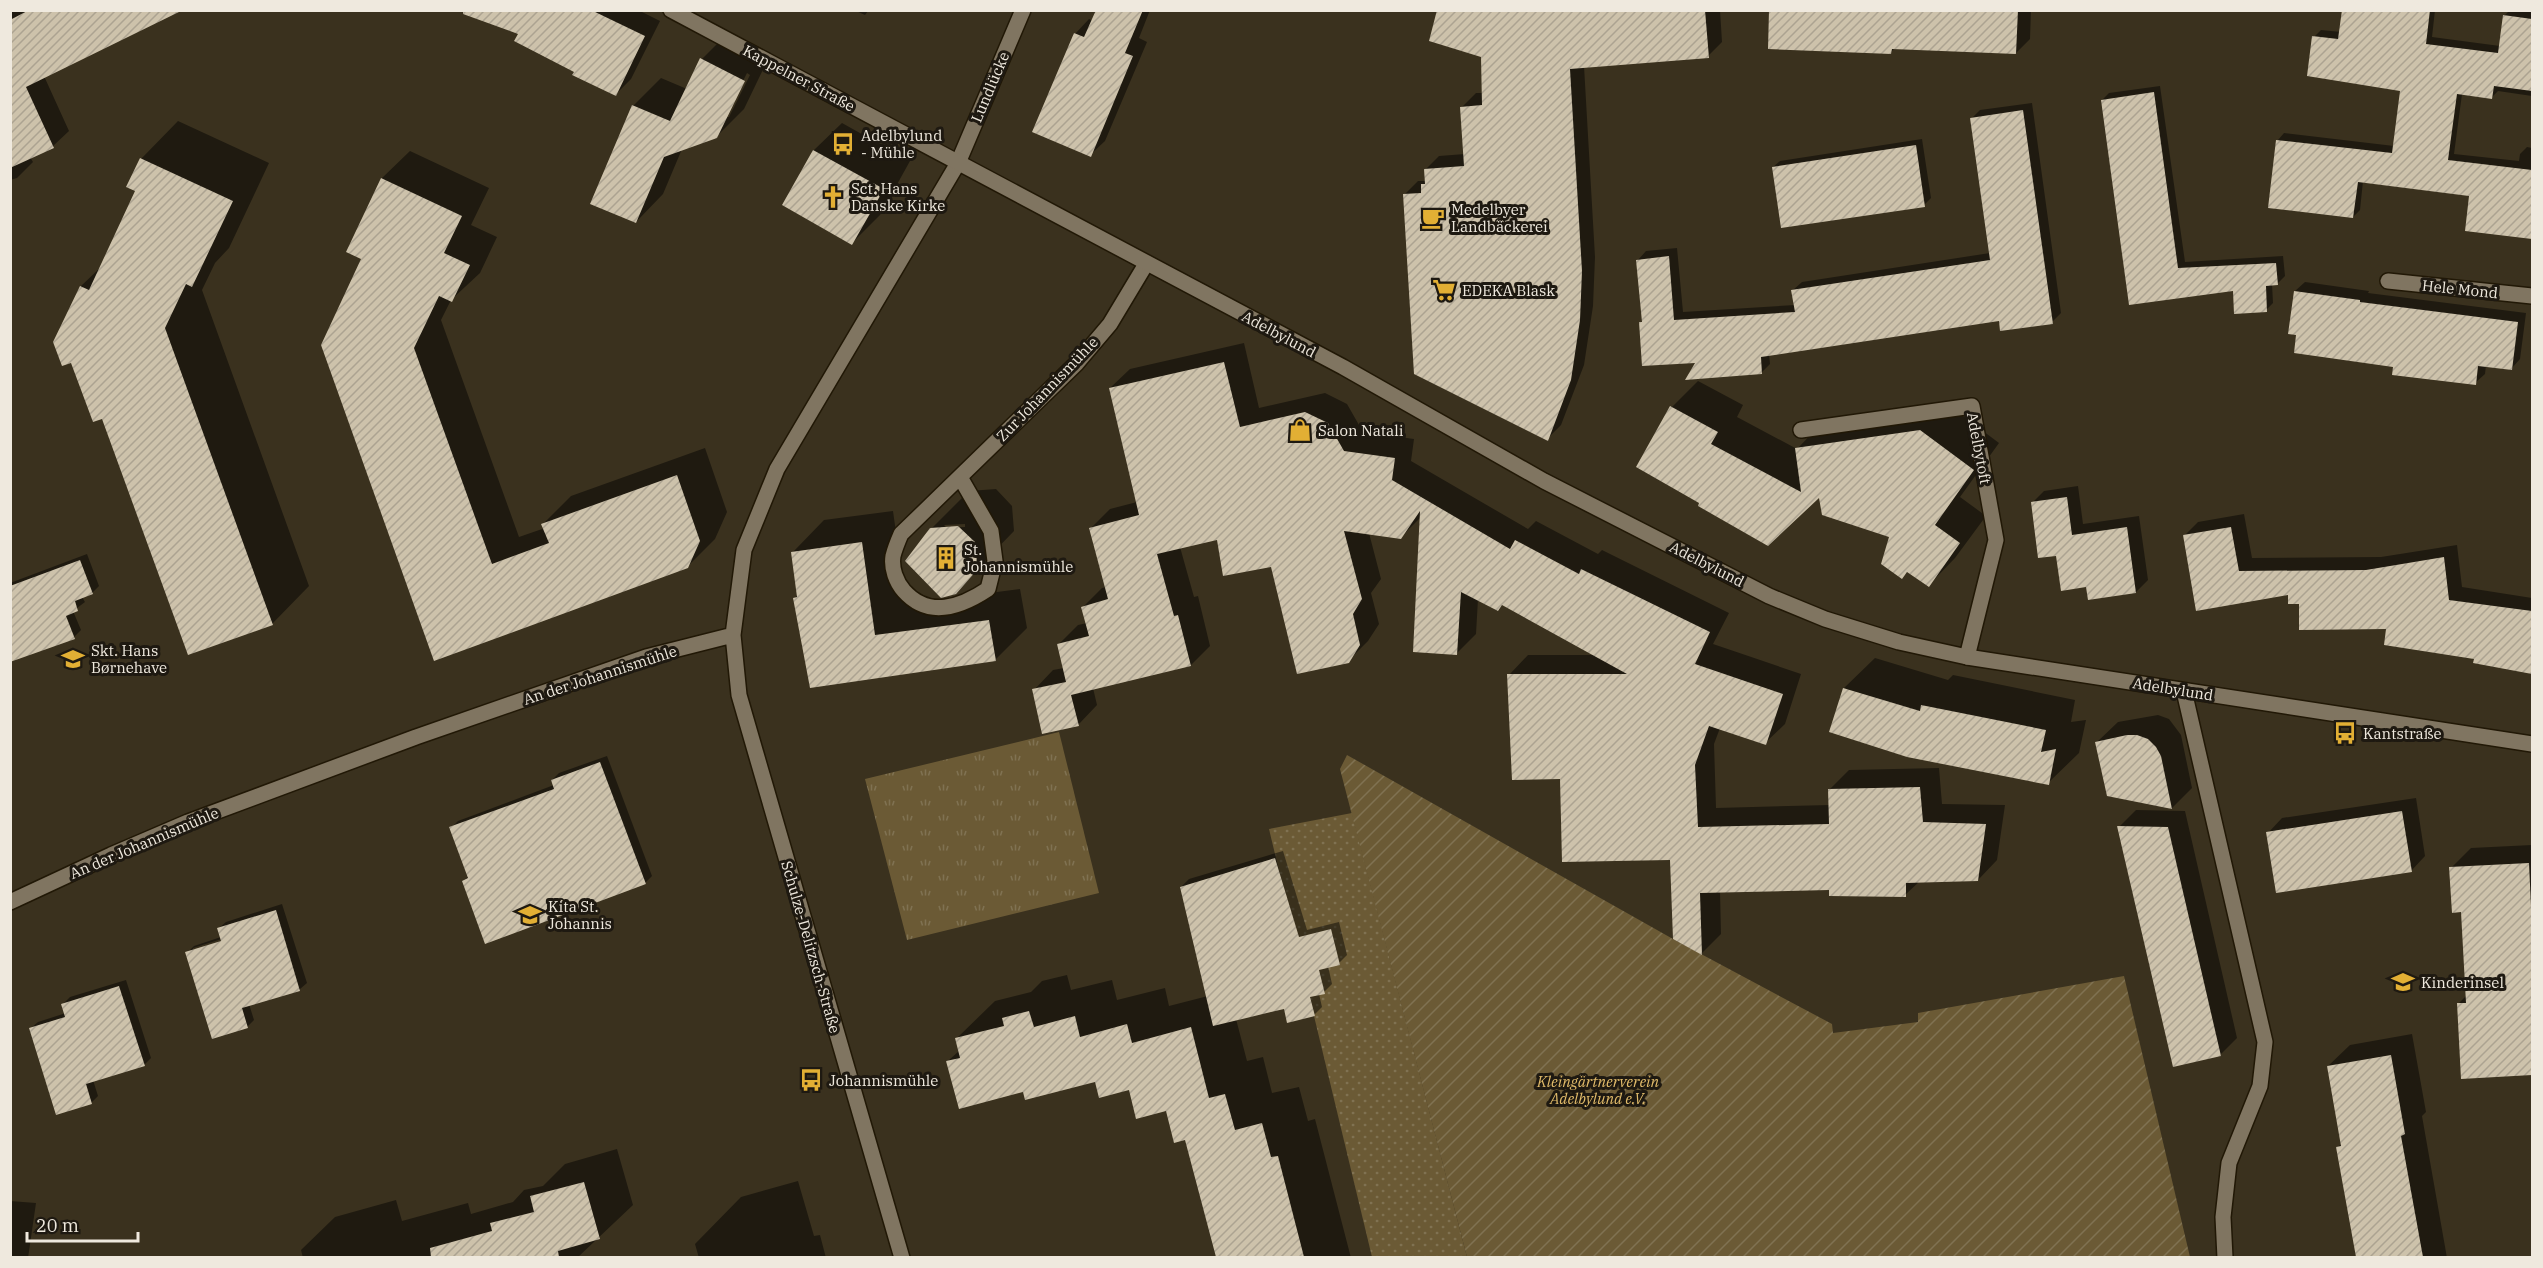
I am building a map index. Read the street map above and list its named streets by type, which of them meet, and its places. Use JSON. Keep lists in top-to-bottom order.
{
  "streets": {
    "street": [
      "Kappelner Straße",
      "Lundlücke",
      "Hele Mond",
      "Adelbylund",
      "Zur Johannismühle",
      "Adelbytoft",
      "An der Johannismühle",
      "Schulze-Delitzsch-Straße"
    ]
  },
  "crossings": [
    ["Kappelner Straße", "Lundlücke"],
    ["Kappelner Straße", "Adelbylund"],
    ["Lundlücke", "Adelbylund"],
    ["Adelbylund", "Zur Johannismühle"],
    ["Adelbylund", "Adelbytoft"],
    ["An der Johannismühle", "Schulze-Delitzsch-Straße"]
  ],
  "parks": ["Kleingärtnerverein Adelbylund e.V."],
  "places": {
    "bus stop": ["Adelbylund - Mühle", "Kantstraße", "Johannismühle"],
    "church": ["Sct. Hans Danske Kirke"],
    "cafe": ["Medelbyer Landbäckerei"],
    "supermarket": ["EDEKA Blask"],
    "shop": ["Salon Natali"],
    "building": ["St. Johannismühle"],
    "school or university": ["Skt. Hans Børnehave", "Kita St. Johannis", "Kinderinsel"]
  },
  "scale_bar": "20 m"
}
